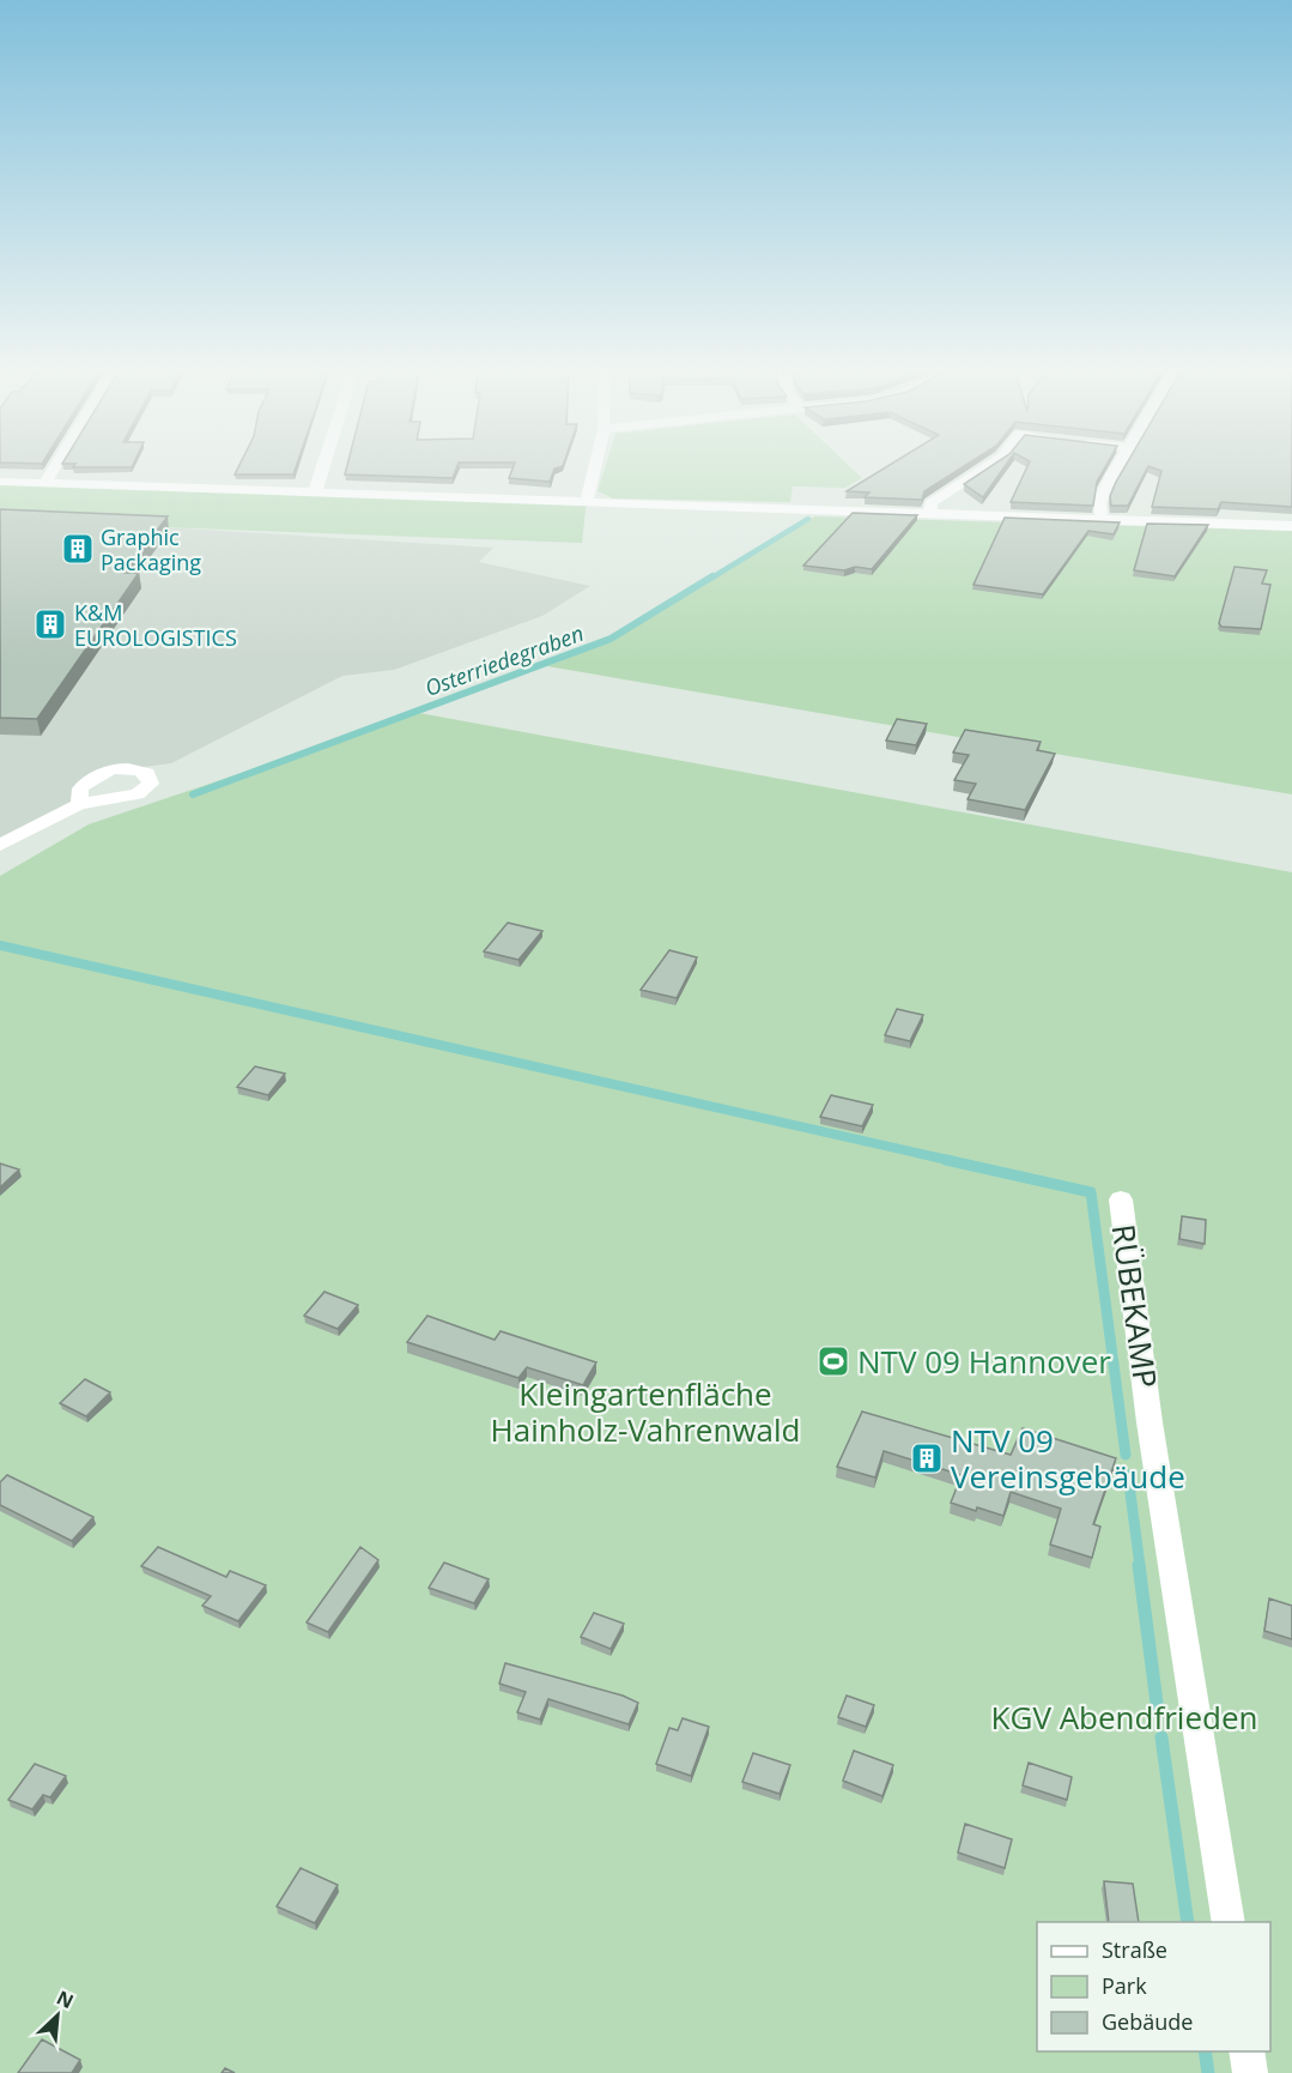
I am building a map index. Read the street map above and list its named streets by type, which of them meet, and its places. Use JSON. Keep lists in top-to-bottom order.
{
  "streets": {
    "street": ["RÜBEKAMP"]
  },
  "water": ["Osterriedegraben"],
  "parks": ["Kleingartenfläche Hainholz-Vahrenwald", "KGV Abendfrieden"],
  "places": {
    "building": ["Graphic Packaging", "K&M EUROLOGISTICS", "NTV 09 Vereinsgebäude"],
    "sports": ["NTV 09 Hannover"]
  },
  "legend": ["Straße", "Park", "Gebäude"],
  "north": "top right"
}
